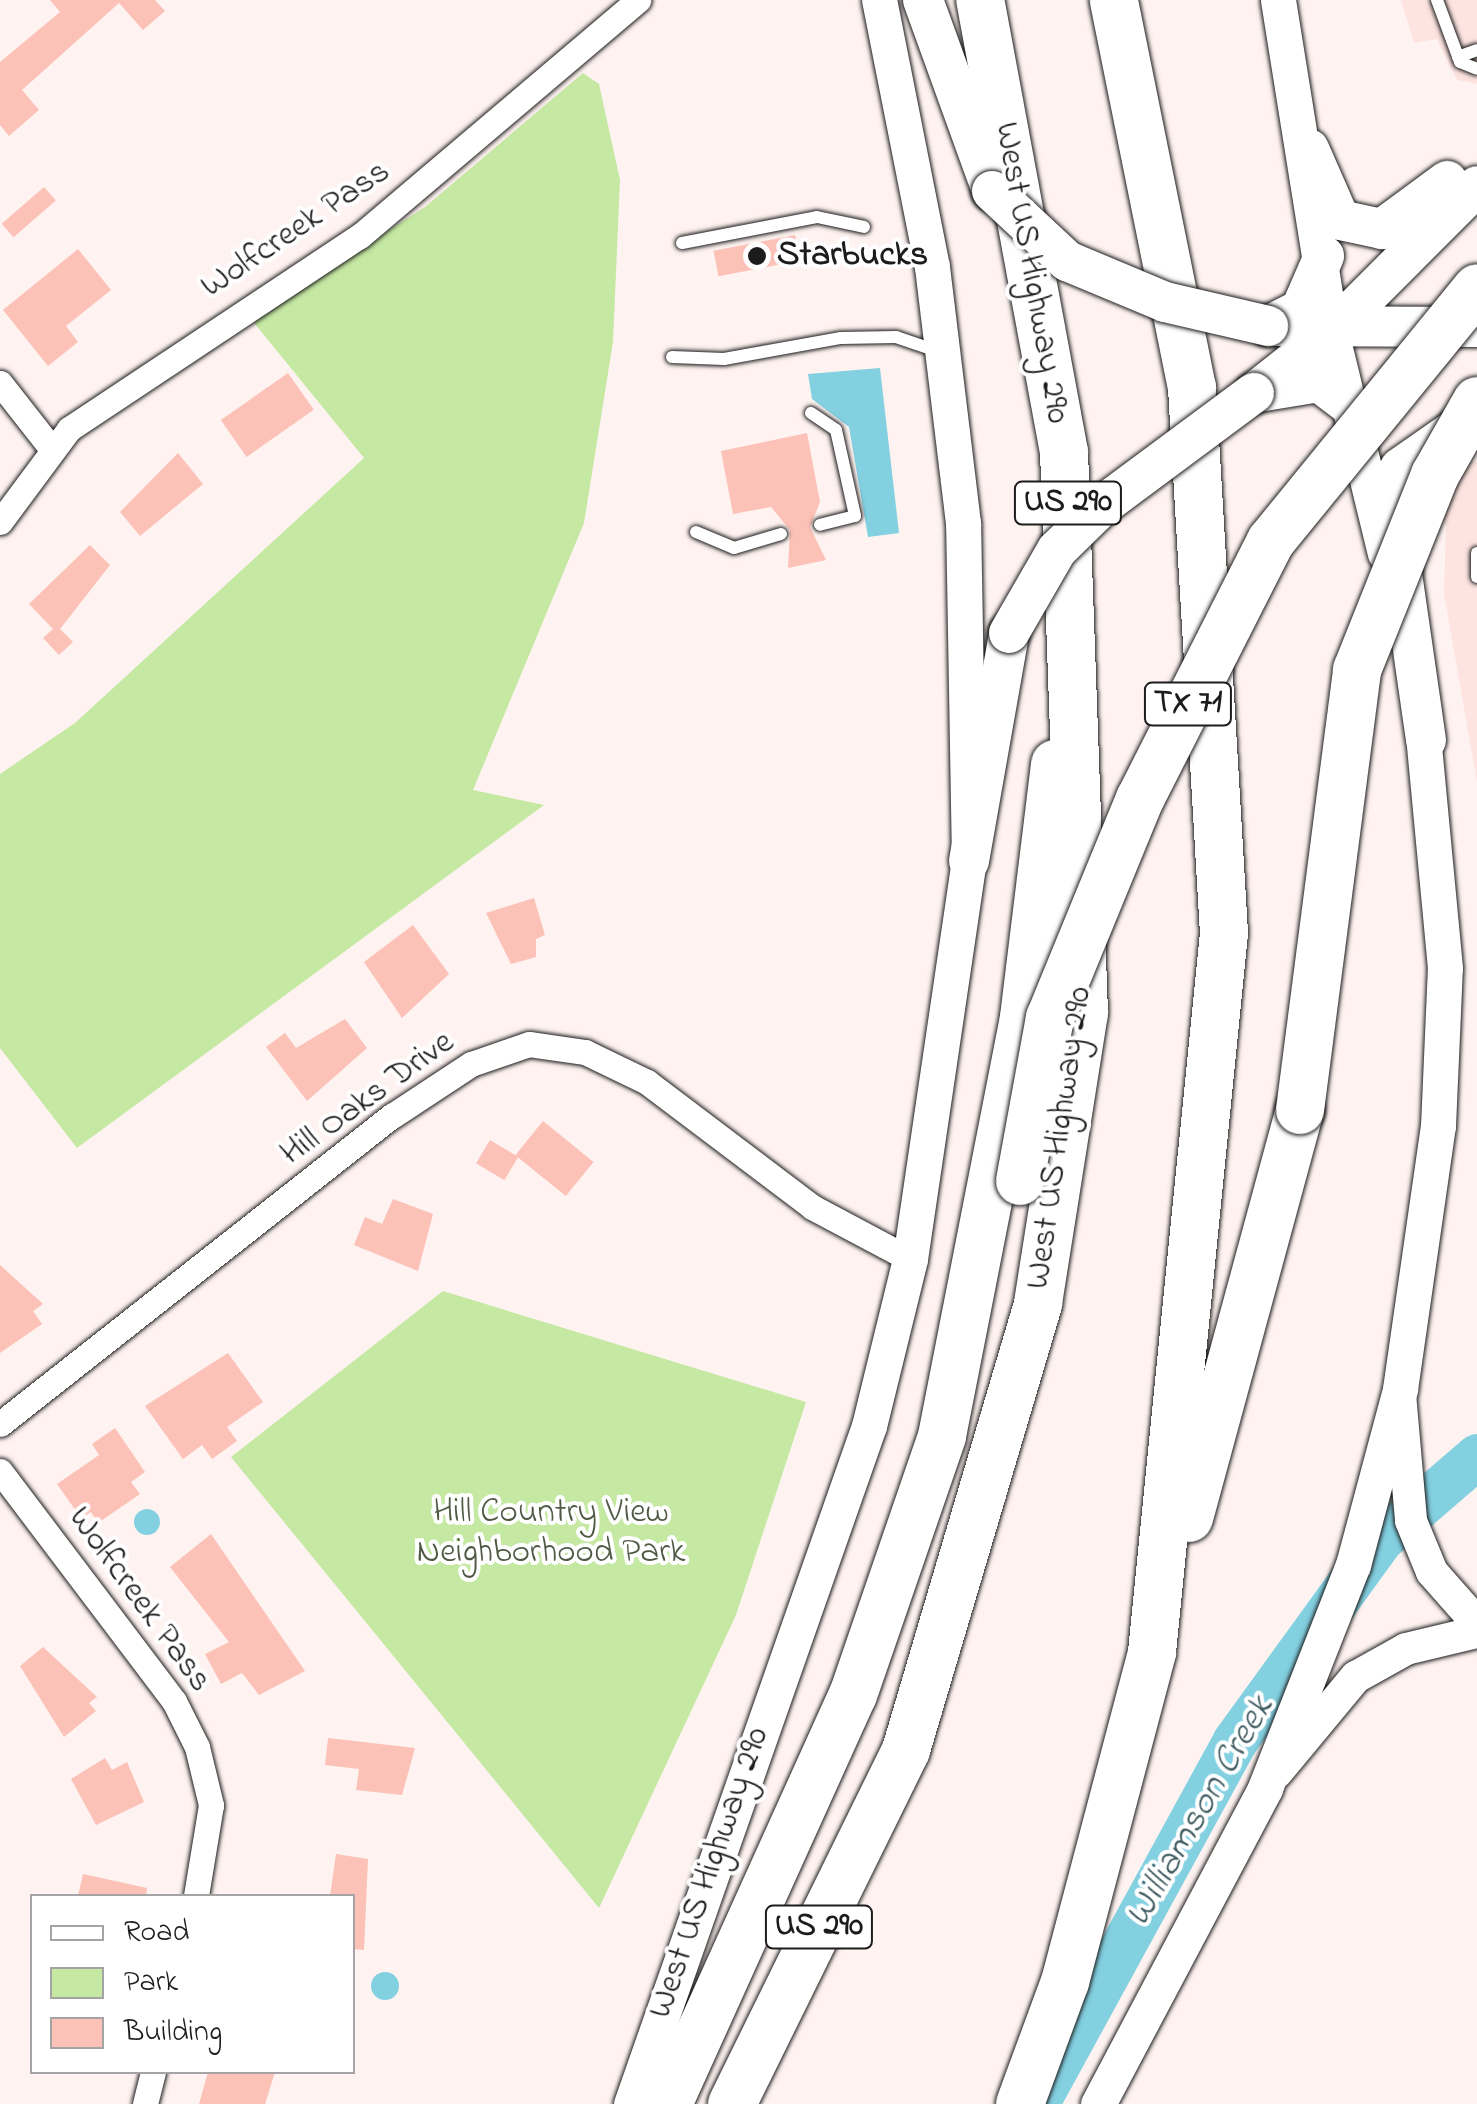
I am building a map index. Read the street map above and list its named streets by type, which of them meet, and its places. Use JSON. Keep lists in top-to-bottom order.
{
  "streets": {
    "highway": ["West US Highway 290", "US 290", "TX 71"],
    "street": ["Wolfcreek Pass", "Hill Oaks Drive"]
  },
  "crossings": [
    ["West US Highway 290", "TX 71"],
    ["West US Highway 290", "Hill Oaks Drive"]
  ],
  "water": ["Williamson Creek"],
  "parks": ["Hill Country View Neighborhood Park"],
  "places": ["Starbucks"],
  "legend": ["Road", "Park", "Building"]
}
